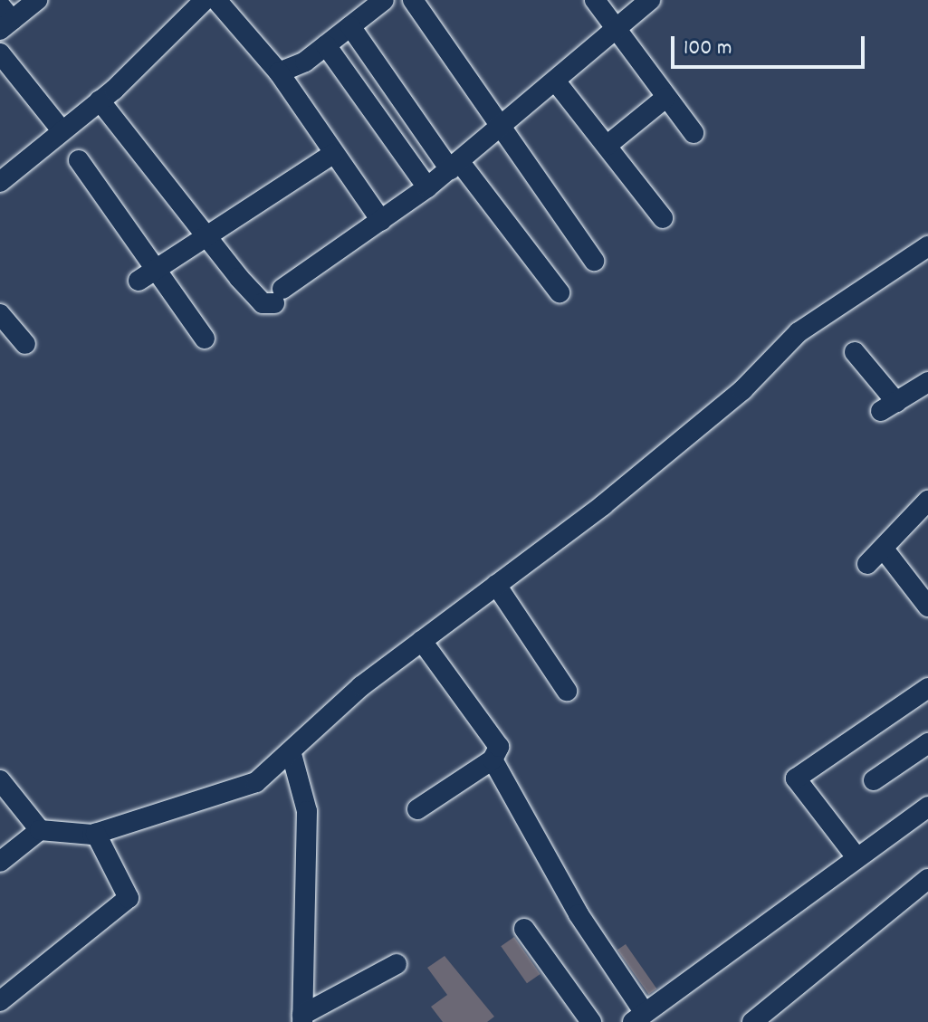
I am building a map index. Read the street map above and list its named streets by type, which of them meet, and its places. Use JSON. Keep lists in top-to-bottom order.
{
  "scale_bar": "100 m"
}
